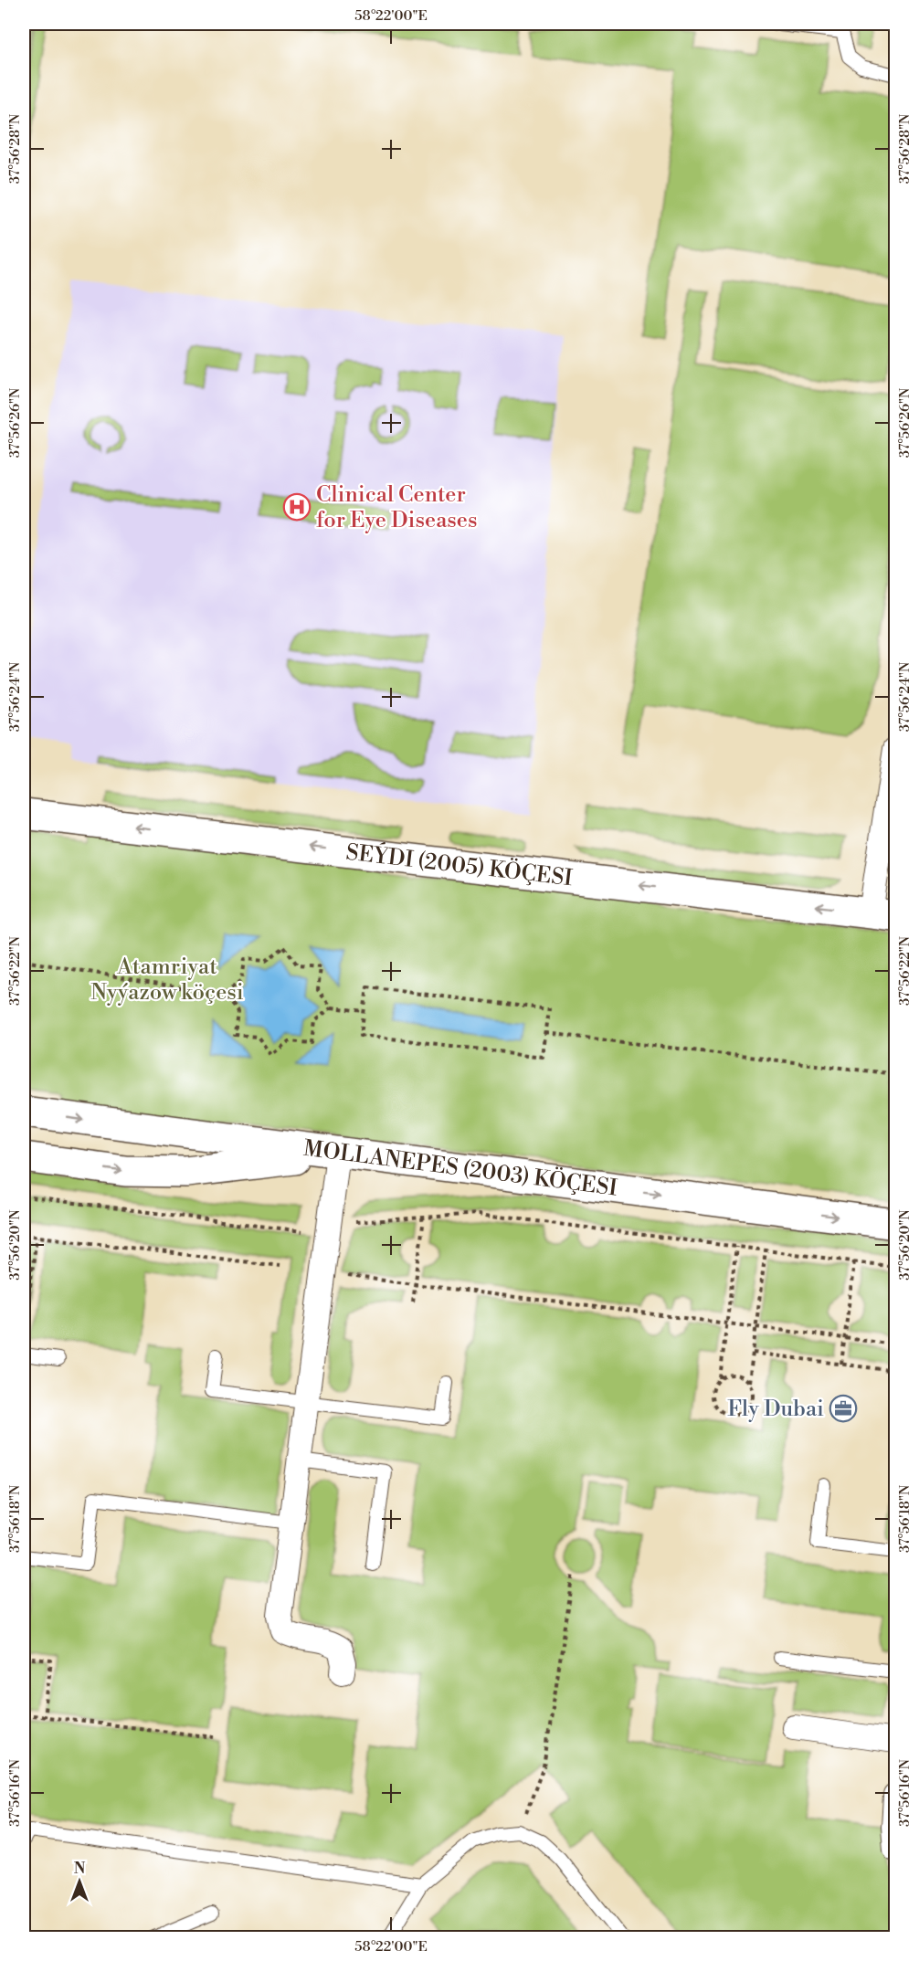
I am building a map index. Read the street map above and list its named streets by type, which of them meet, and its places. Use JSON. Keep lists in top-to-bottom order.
{
  "streets": {
    "street": ["SEÝDI (2005) KÖÇESI", "MOLLANEPES (2003) KÖÇESI"]
  },
  "one_way": ["SEÝDI (2005) KÖÇESI"],
  "parks": ["Atamriyat Nyýazow köçesi"],
  "places": {
    "hospital": ["Clinical Center for Eye Diseases"],
    "office": ["Fly Dubai"]
  },
  "north": "top",
  "coordinates": [
    "58°22'00\"E",
    "37°56'28\"N",
    "37°56'26\"N",
    "37°56'24\"N",
    "37°56'22\"N",
    "37°56'20\"N",
    "37°56'18\"N",
    "37°56'16\"N"
  ]
}
